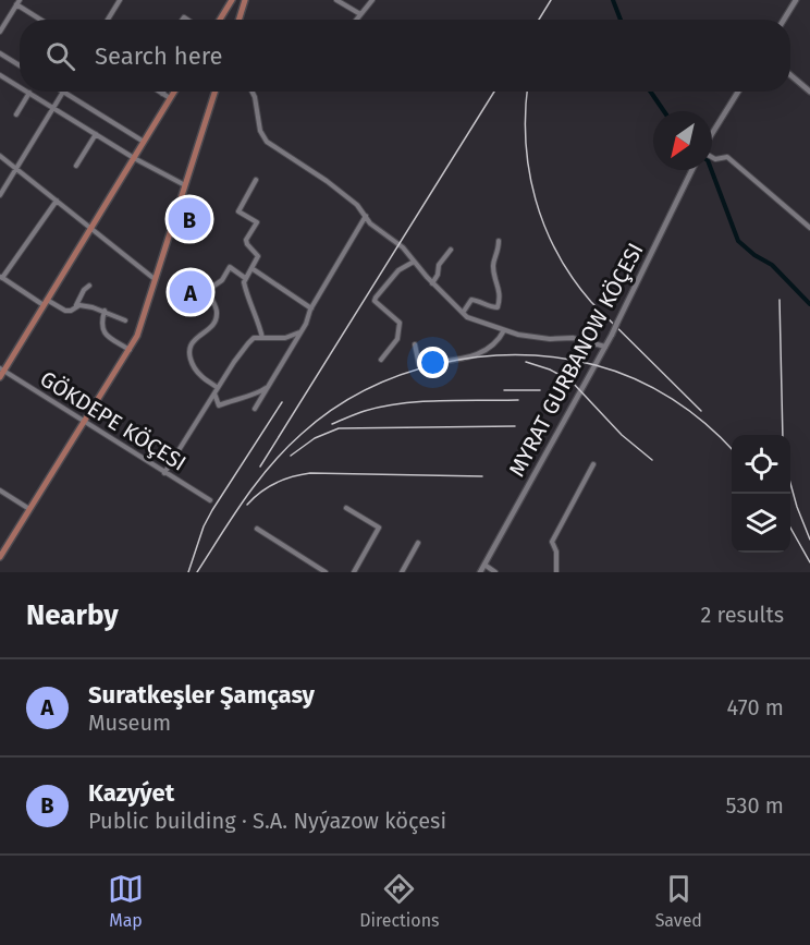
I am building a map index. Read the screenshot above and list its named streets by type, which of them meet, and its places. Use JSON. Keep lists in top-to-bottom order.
{
  "streets": {
    "street": ["MYRAT GURBANOW KÖÇESI", "GÖKDEPE KÖÇESI"]
  },
  "north": "bottom left",
  "page": {
    "search": "Search here",
    "pins": ["B", "A"],
    "heading": ["Nearby", "2 results"],
    "list": [
      {
        "mark": "A",
        "name": "Suratkeşler Şamçasy",
        "note": "Museum",
        "value": "470 m"
      },
      {
        "mark": "B",
        "name": "Kazyýet",
        "note": "Public building · S.A. Nyýazow köçesi",
        "value": "530 m"
      }
    ],
    "nav": ["Map", "Directions", "Saved"]
  }
}
